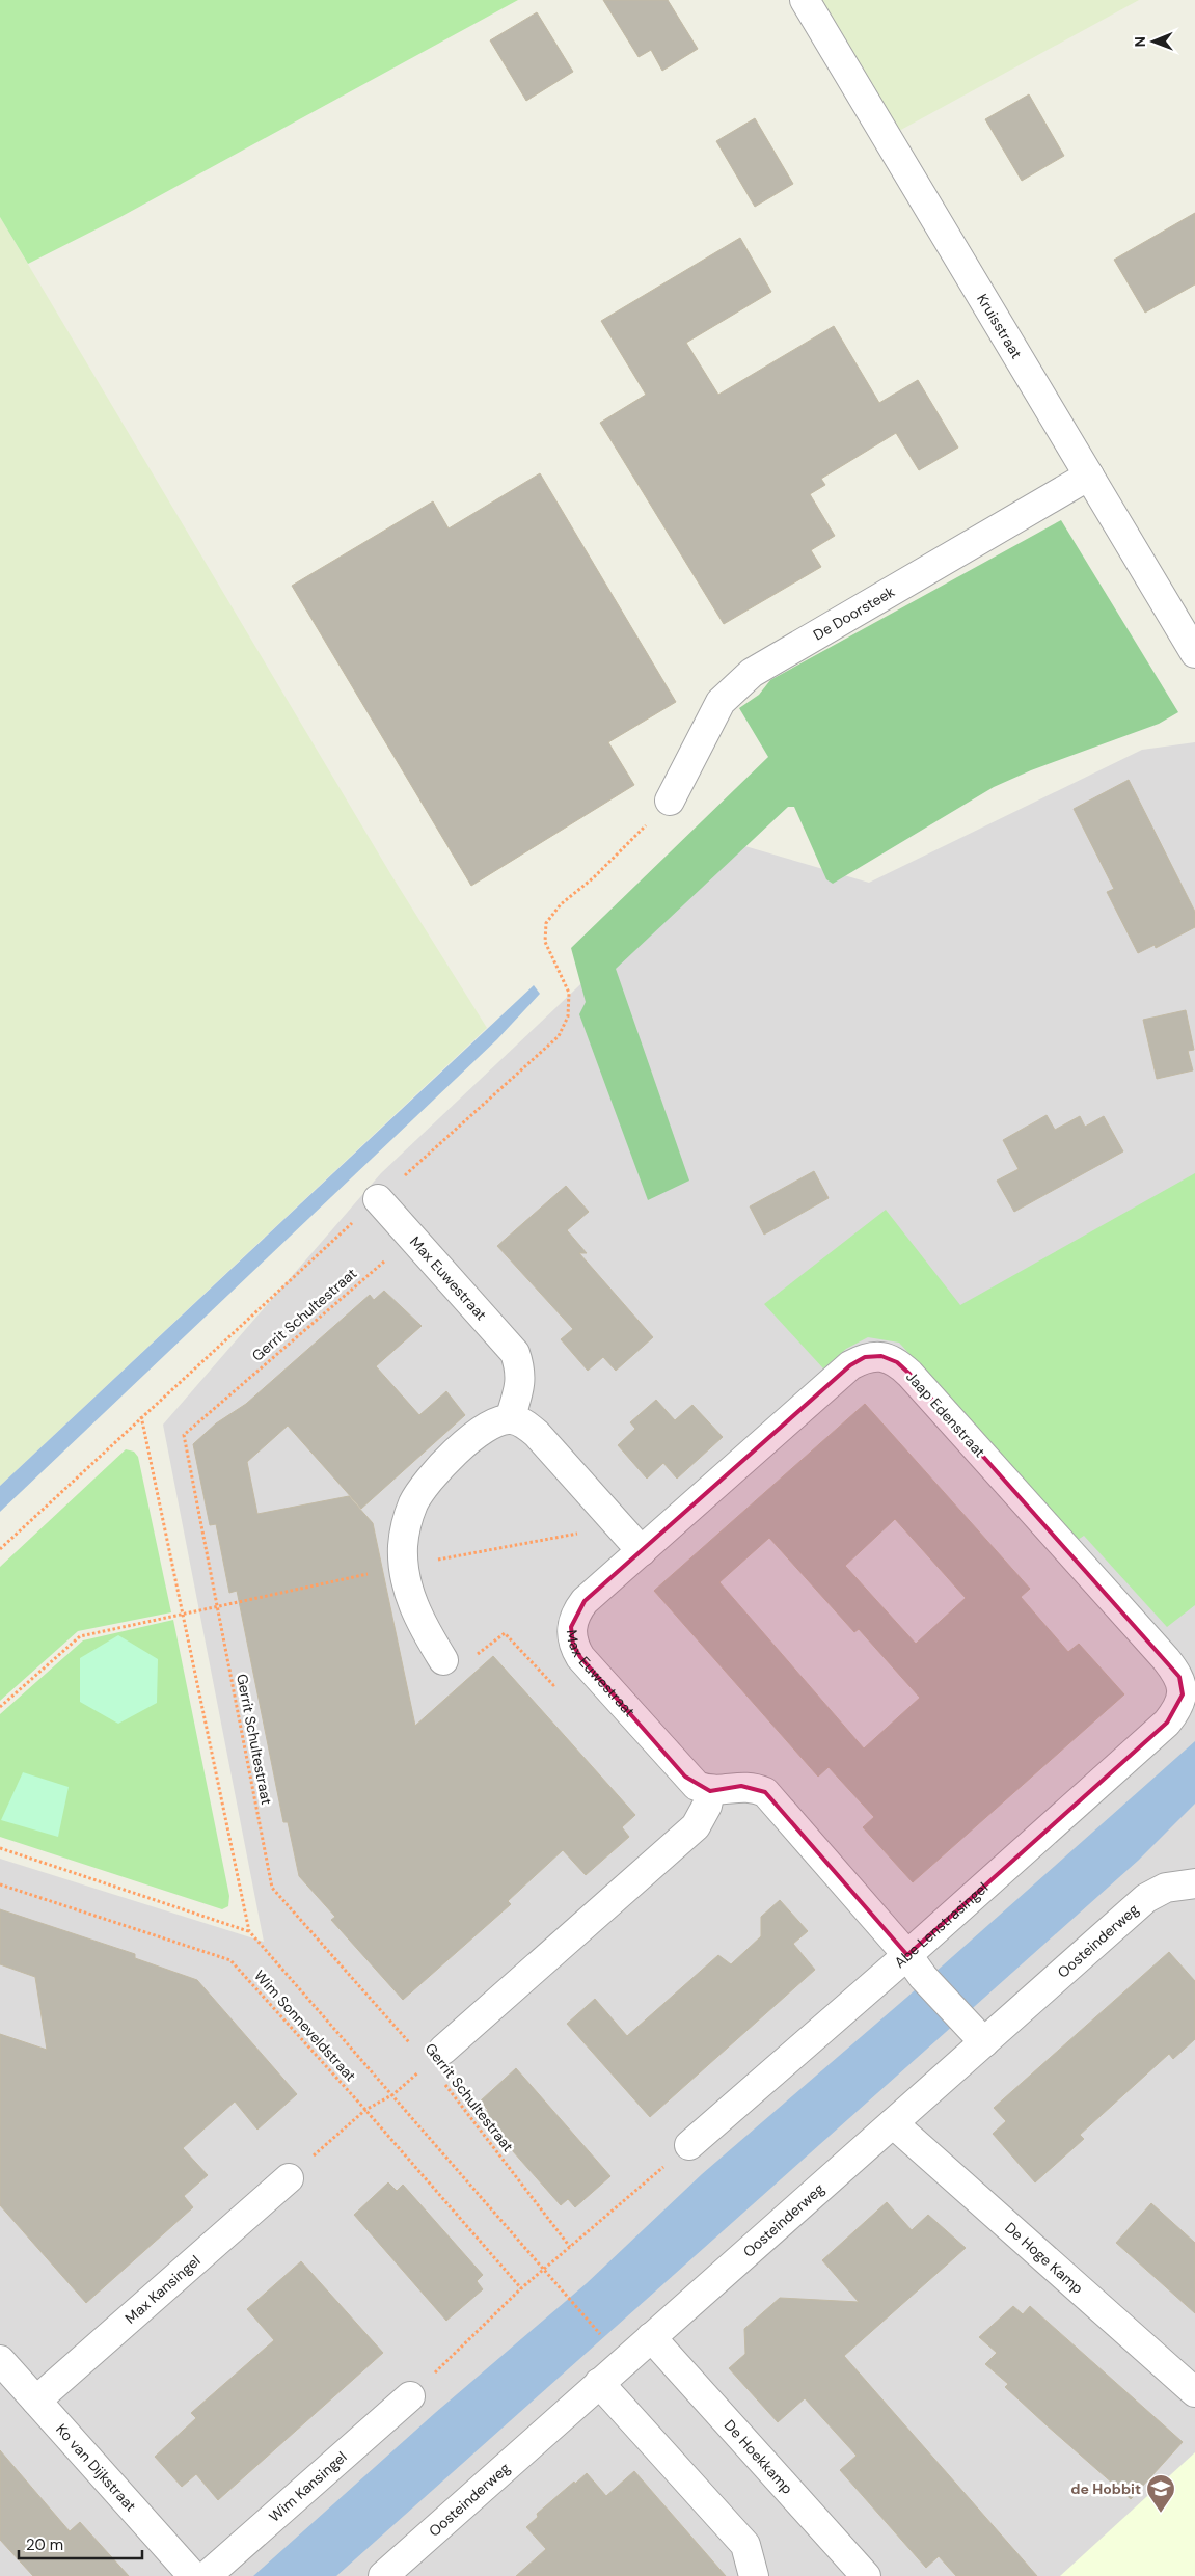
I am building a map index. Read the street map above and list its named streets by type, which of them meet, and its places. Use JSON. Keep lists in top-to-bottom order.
{
  "streets": {
    "street": [
      "Kruisstraat",
      "De Doorsteek",
      "Max Euwestraat",
      "Jaap Edenstraat",
      "Abe Lenstrasingel",
      "Oosteinderweg",
      "De Hoge Kamp",
      "Max Kansingel",
      "De Hoekkamp",
      "Ko van Dijkstraat",
      "Wim Kansingel"
    ],
    "path": ["Gerrit Schultestraat", "Wim Sonneveldstraat"]
  },
  "crossings": [
    ["Kruisstraat", "De Doorsteek"],
    ["Max Euwestraat", "Gerrit Schultestraat"],
    ["Max Euwestraat", "Jaap Edenstraat"],
    ["Jaap Edenstraat", "Abe Lenstrasingel"],
    ["Oosteinderweg", "De Hoge Kamp"],
    ["Oosteinderweg", "De Hoekkamp"],
    ["Max Kansingel", "Ko van Dijkstraat"]
  ],
  "places": {
    "school or university": ["de Hobbit"]
  },
  "scale_bar": "20 m",
  "north": "left"
}
